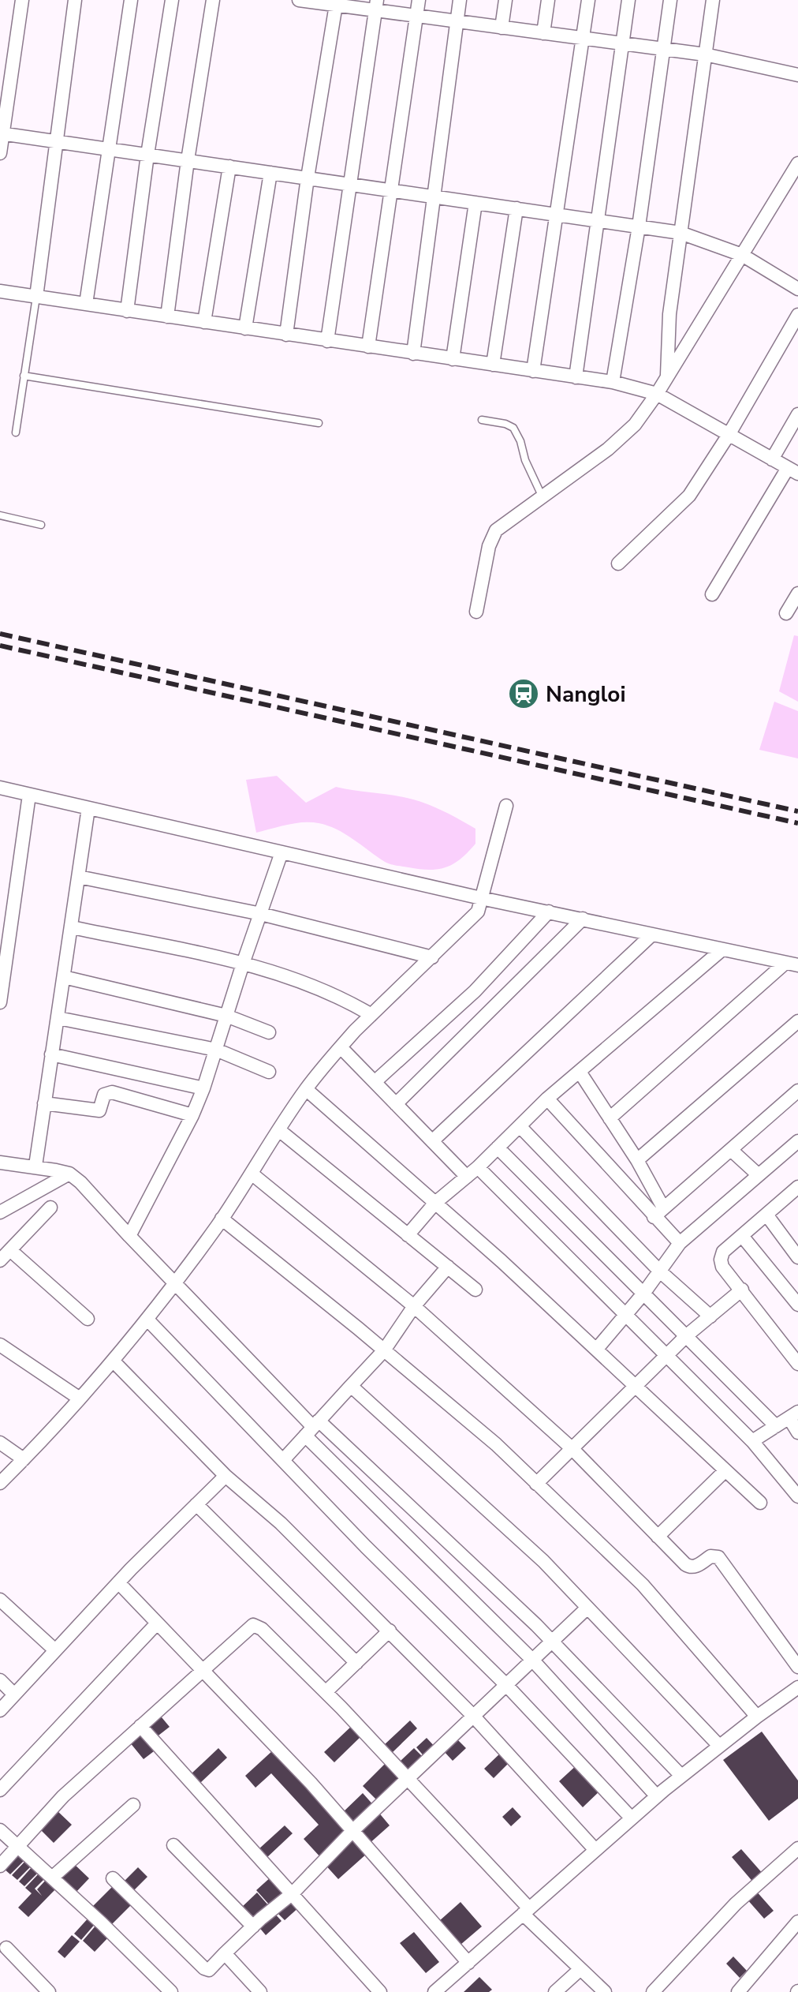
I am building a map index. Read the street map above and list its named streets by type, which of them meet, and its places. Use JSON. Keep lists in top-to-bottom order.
{
  "places": {
    "station": ["Nangloi"]
  }
}
